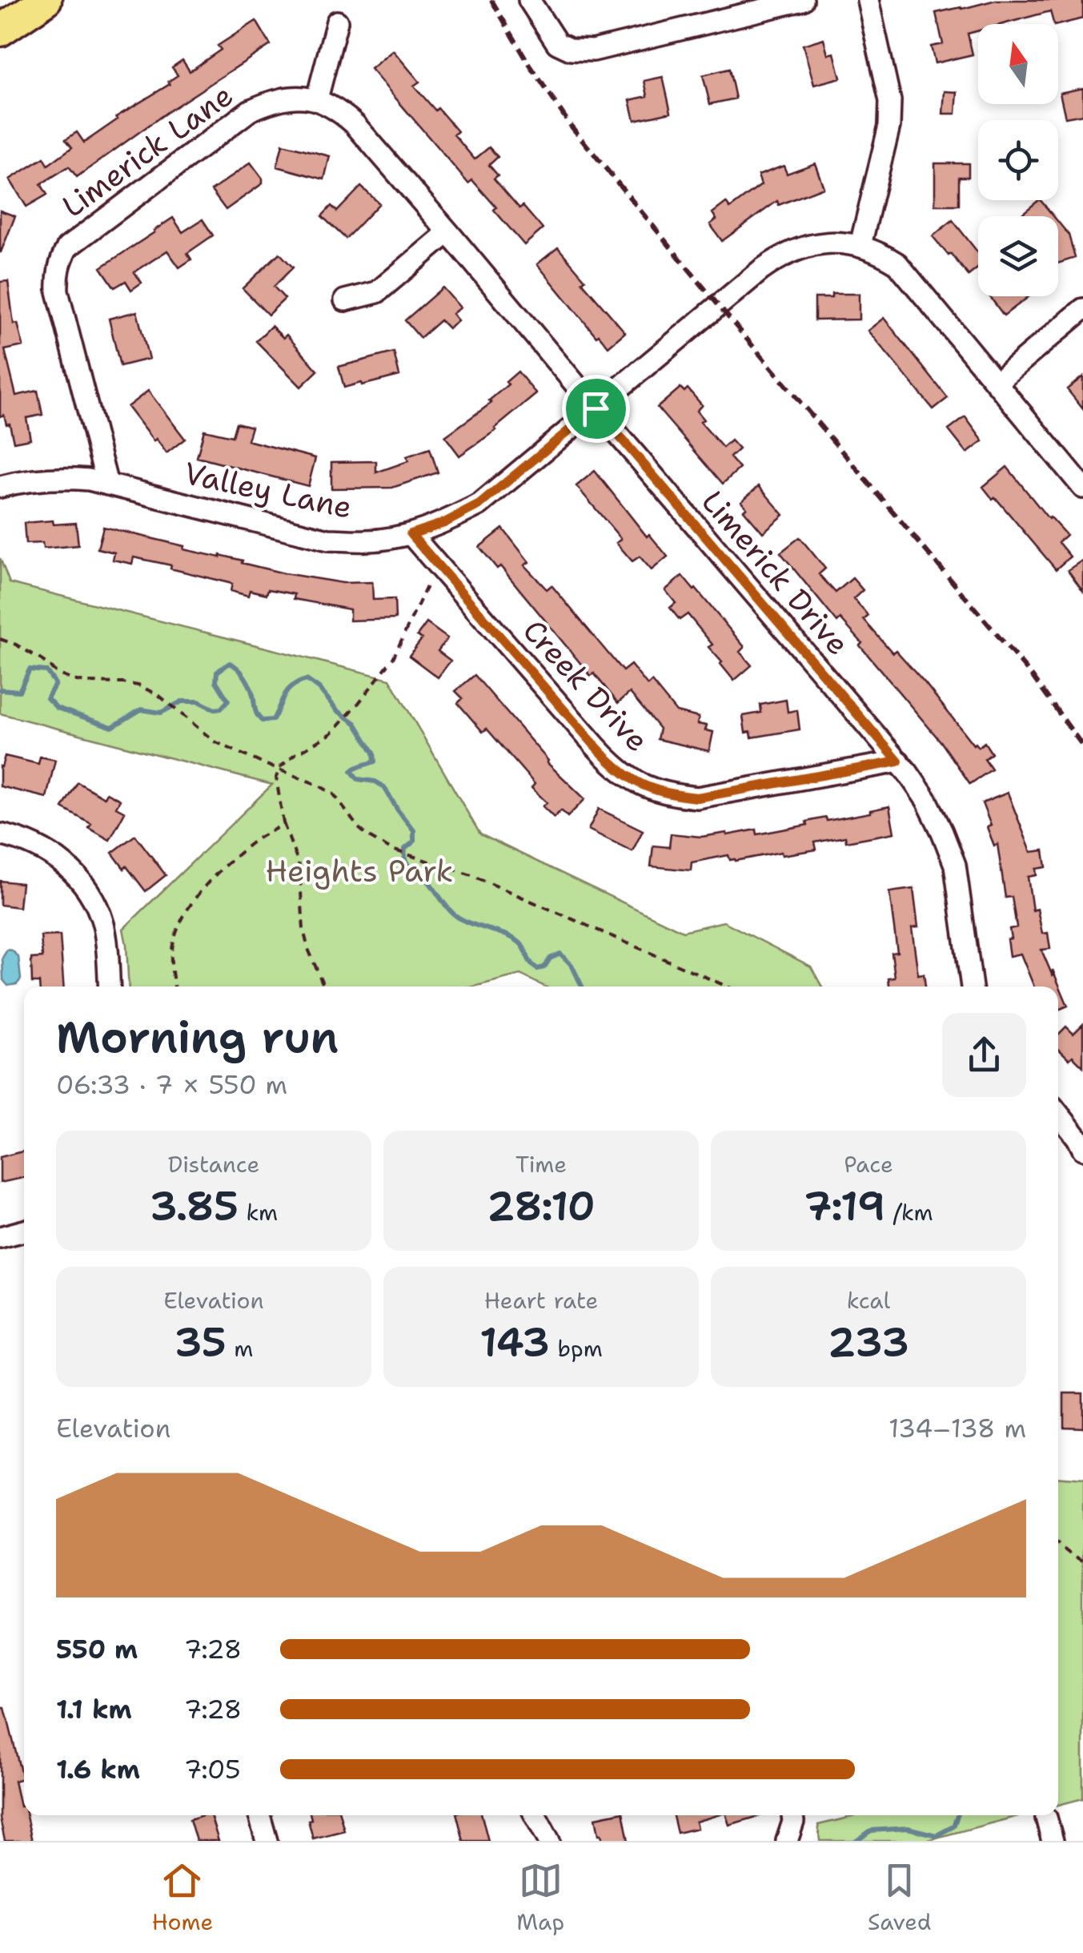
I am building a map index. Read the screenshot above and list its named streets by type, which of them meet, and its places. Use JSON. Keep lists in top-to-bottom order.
{
  "streets": {
    "street": [
      "Limerick Lane",
      "Valley Lane",
      "Limerick Drive",
      "Creek Drive"
    ]
  },
  "crossings": [
    ["Limerick Lane", "Valley Lane"],
    ["Limerick Lane", "Limerick Drive"],
    ["Valley Lane", "Limerick Drive"],
    ["Valley Lane", "Creek Drive"],
    ["Limerick Drive", "Creek Drive"]
  ],
  "parks": ["Heights Park"],
  "north": "top",
  "page": {
    "heading": ["Morning run", "06:33 · 7 × 550 m"],
    "stats": [
      ["Distance", "3.85 km"],
      ["Time", "28:10"],
      ["Pace", "7:19 /km"],
      ["Elevation", "35 m"],
      ["Heart rate", "143 bpm"],
      ["kcal", "233"]
    ],
    "chart": ["Elevation", "134–138 m"],
    "list": [
      {
        "name": "550 m",
        "note": "7:28"
      },
      {
        "name": "1.1 km",
        "note": "7:28"
      },
      {
        "name": "1.6 km",
        "note": "7:05"
      }
    ],
    "tabs": ["Home", "Map", "Saved"]
  }
}
